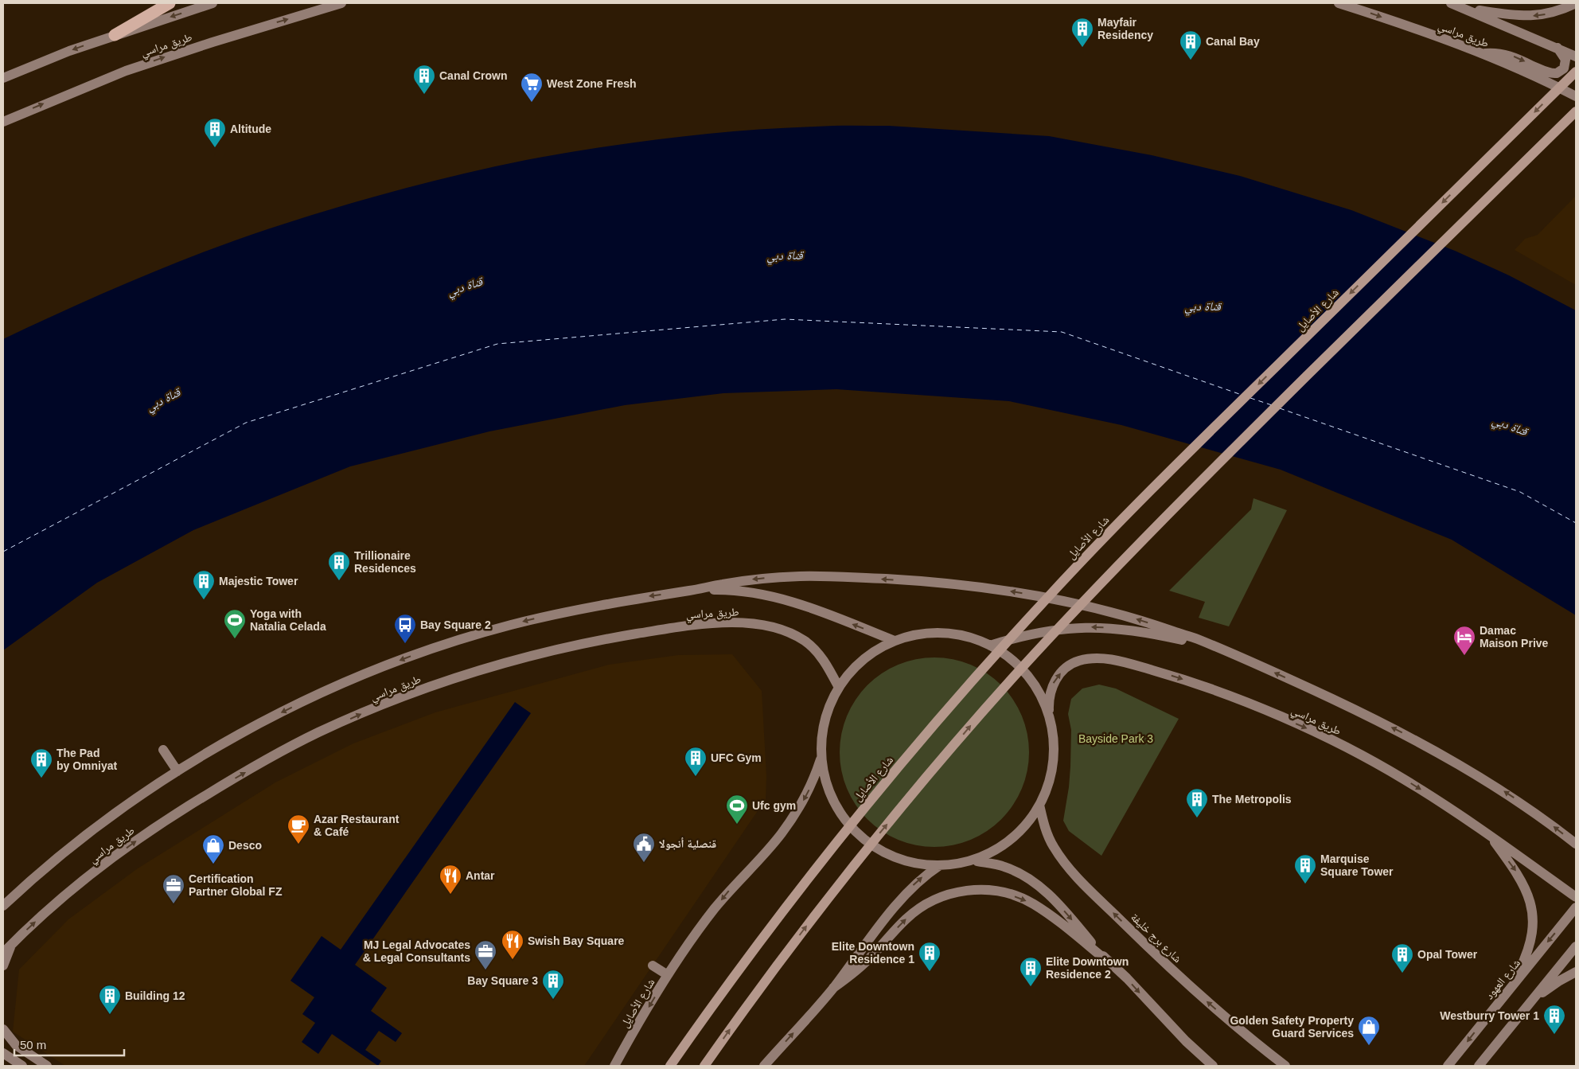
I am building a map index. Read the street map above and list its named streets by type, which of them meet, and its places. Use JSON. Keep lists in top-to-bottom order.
{
  "streets": {
    "main road": [
      "طريق مراسي",
      "شارع الأصايل",
      "شارع برج خليفة",
      "شارع العهود"
    ]
  },
  "water": ["قناة دبي"],
  "parks": ["Bayside Park 3"],
  "places": {
    "building": [
      "Mayfair Residency",
      "Canal Bay",
      "Canal Crown",
      "Altitude",
      "Trillionaire Residences",
      "Majestic Tower",
      "UFC Gym",
      "The Pad by Omniyat",
      "The Metropolis",
      "Marquise Square Tower",
      "Elite Downtown Residence 1",
      "Opal Tower",
      "Elite Downtown Residence 2",
      "Bay Square 3",
      "Building 12",
      "Westburry Tower 1"
    ],
    "supermarket": ["West Zone Fresh"],
    "sports": ["Yoga with Natalia Celada", "Ufc gym"],
    "bus stop": ["Bay Square 2"],
    "hotel": ["Damac Maison Prive"],
    "cafe": ["Azar Restaurant & Café"],
    "public building": ["قنصلية أنجولا"],
    "shop": ["Desco", "Golden Safety Property Guard Services"],
    "restaurant": ["Antar", "Swish Bay Square"],
    "office": ["Certification Partner Global FZ", "MJ Legal Advocates & Legal Consultants"]
  },
  "scale_bar": "50 m"
}
